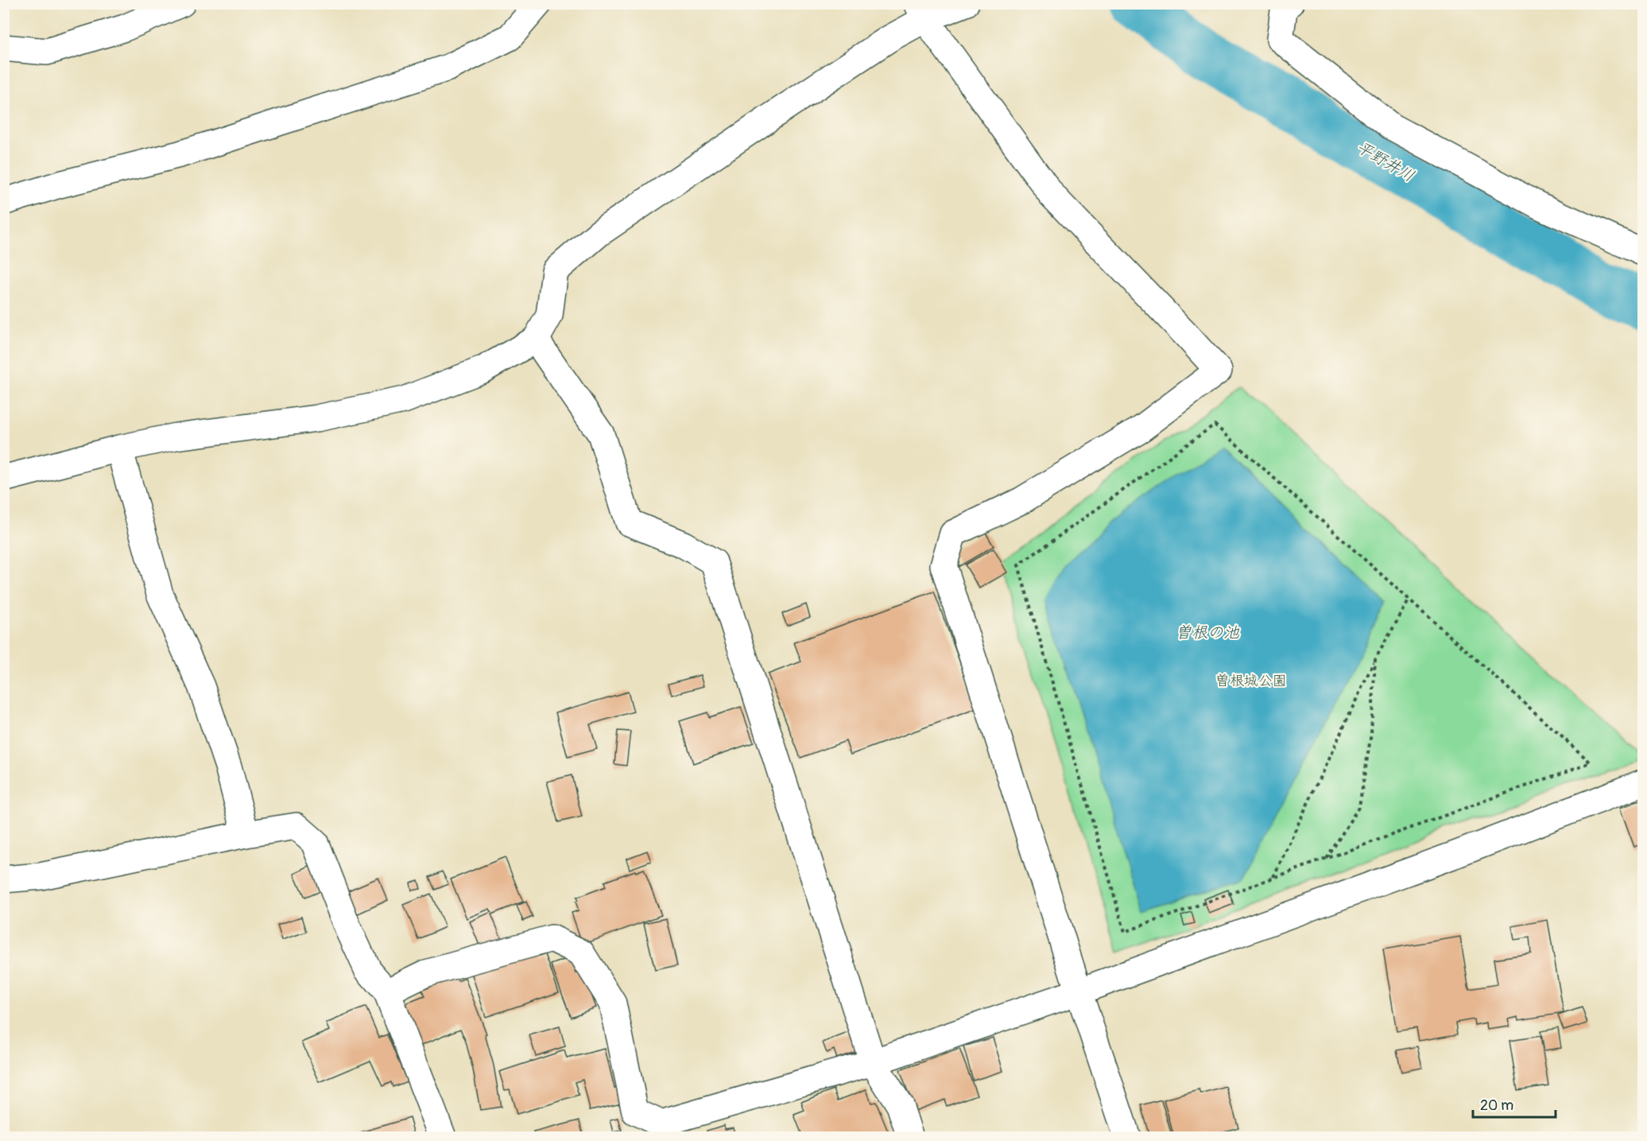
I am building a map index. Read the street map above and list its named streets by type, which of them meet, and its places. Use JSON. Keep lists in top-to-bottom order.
{
  "water": ["平野井川", "曽根の池"],
  "parks": ["曽根城公園"],
  "scale_bar": "20 m"
}
